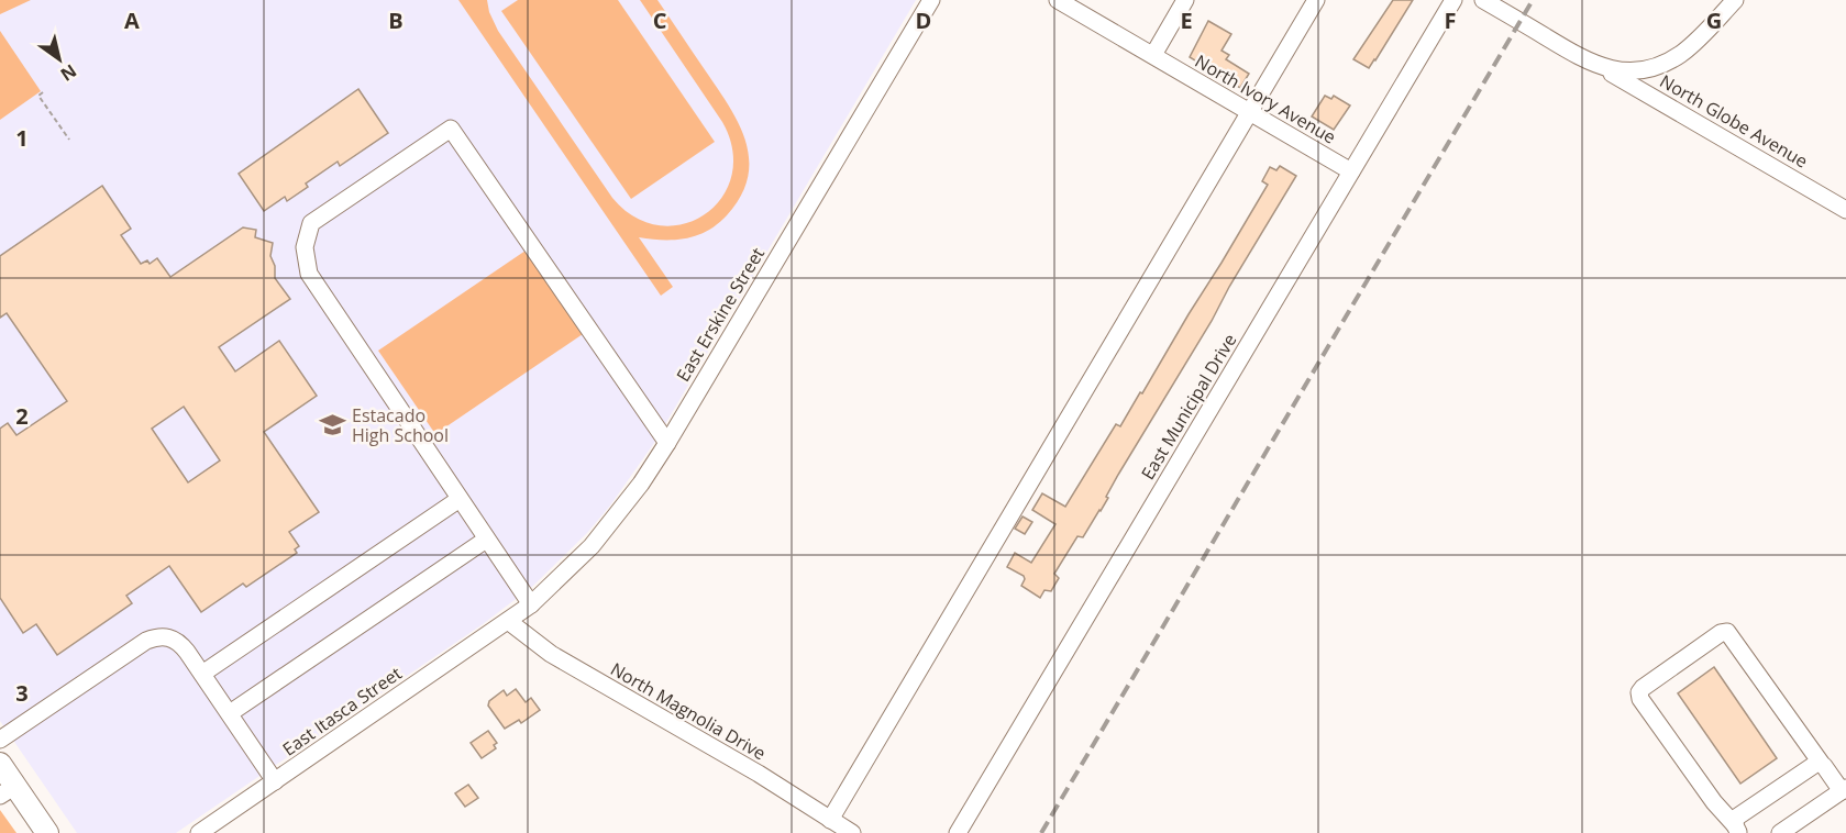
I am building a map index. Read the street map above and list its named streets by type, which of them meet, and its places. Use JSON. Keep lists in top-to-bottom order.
{
  "streets": {
    "street": [
      "North Ivory Avenue",
      "North Globe Avenue",
      "East Erskine Street",
      "East Municipal Drive",
      "East Itasca Street",
      "North Magnolia Drive"
    ]
  },
  "crossings": [
    ["North Ivory Avenue", "East Municipal Drive"],
    ["East Erskine Street", "East Itasca Street"],
    ["East Erskine Street", "North Magnolia Drive"],
    ["East Itasca Street", "North Magnolia Drive"]
  ],
  "places": {
    "school or university": ["Estacado High School"]
  },
  "north": "bottom right",
  "grid": {
    "columns": [
      "A",
      "B",
      "C",
      "D",
      "E",
      "F",
      "G"
    ],
    "rows": ["1", "2", "3"]
  }
}
